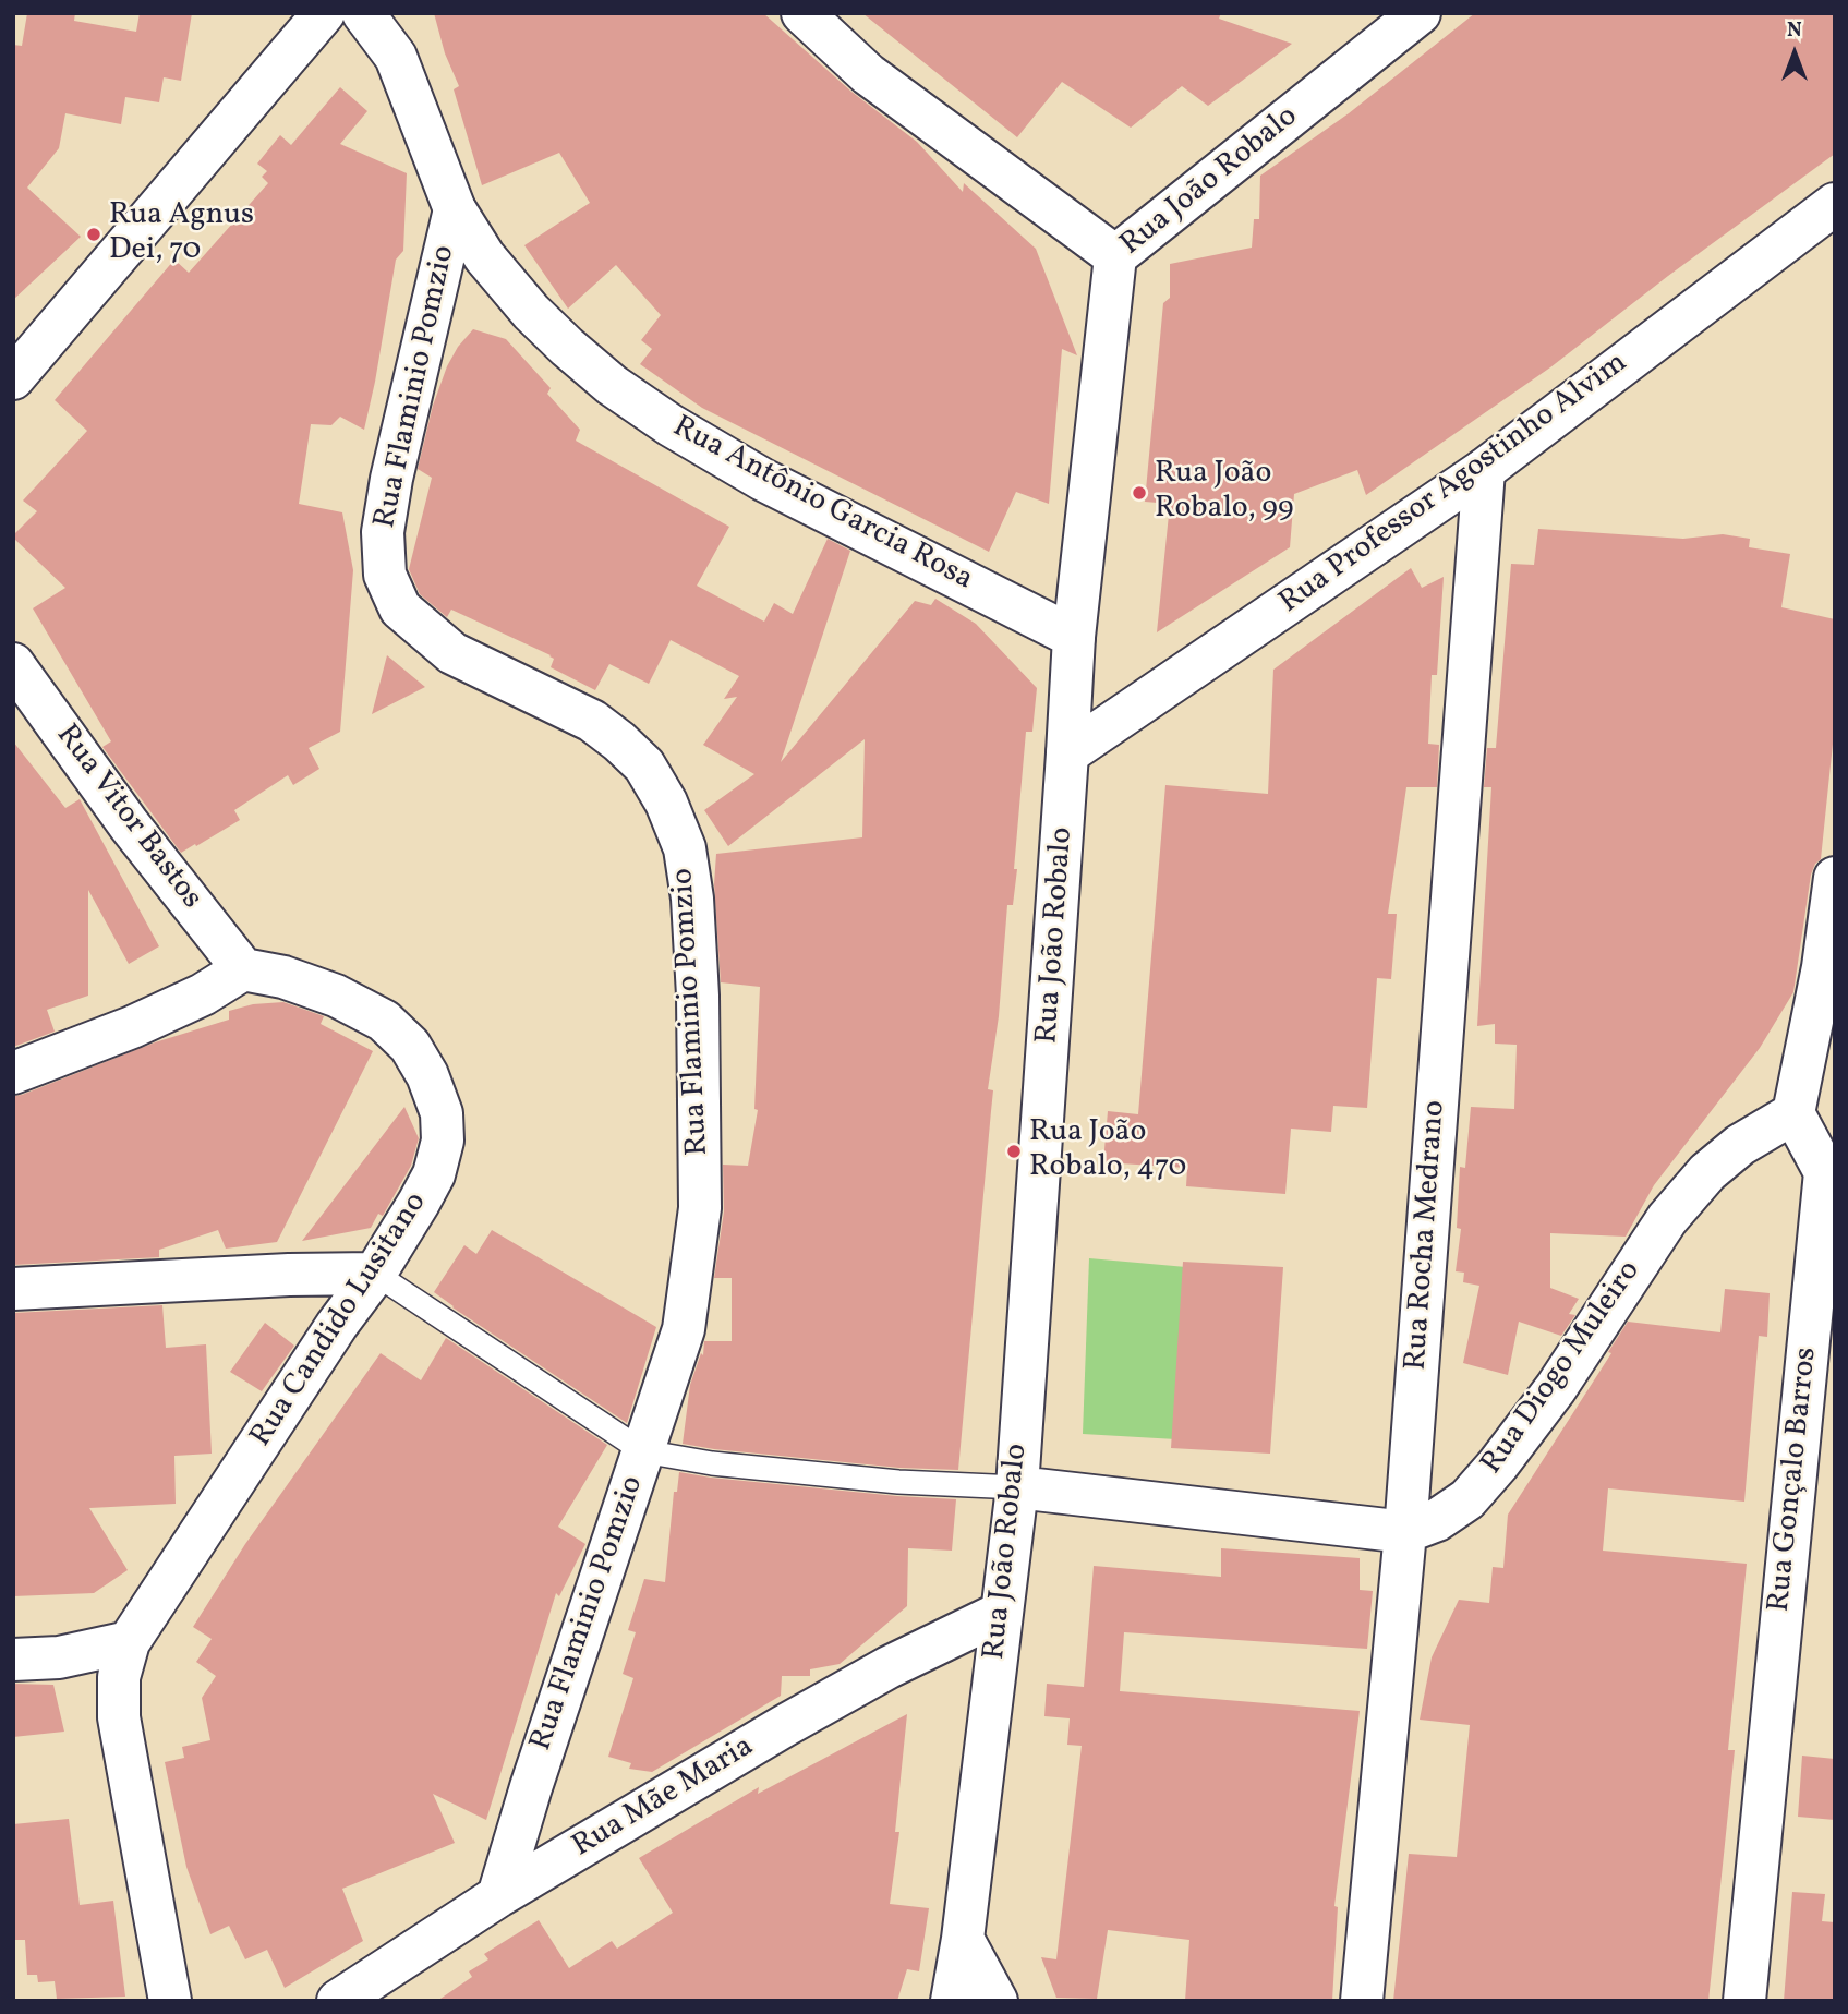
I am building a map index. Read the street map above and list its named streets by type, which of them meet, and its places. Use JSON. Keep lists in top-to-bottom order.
{
  "streets": {
    "street": [
      "Rua João Robalo",
      "Rua Flaminio Pomzio",
      "Rua Professor Agostinho Alvim",
      "Rua Antônio Garcia Rosa",
      "Rua Vitor Bastos",
      "Rua Rocha Medrano",
      "Rua Candido Lusitano",
      "Rua Diogo Muleiro",
      "Rua Gonçalo Barros",
      "Rua Mãe Maria"
    ]
  },
  "crossings": [
    ["Rua João Robalo", "Rua Professor Agostinho Alvim"],
    ["Rua João Robalo", "Rua Antônio Garcia Rosa"],
    ["Rua João Robalo", "Rua Diogo Muleiro"],
    ["Rua João Robalo", "Rua Mãe Maria"],
    ["Rua Flaminio Pomzio", "Rua Antônio Garcia Rosa"],
    ["Rua Flaminio Pomzio", "Rua Mãe Maria"],
    ["Rua Professor Agostinho Alvim", "Rua Rocha Medrano"],
    ["Rua Vitor Bastos", "Rua Candido Lusitano"],
    ["Rua Rocha Medrano", "Rua Diogo Muleiro"],
    ["Rua Diogo Muleiro", "Rua Gonçalo Barros"]
  ],
  "places": ["Rua Agnus Dei, 70", "Rua João Robalo, 99", "Rua João Robalo, 470"],
  "north": "top"
}
